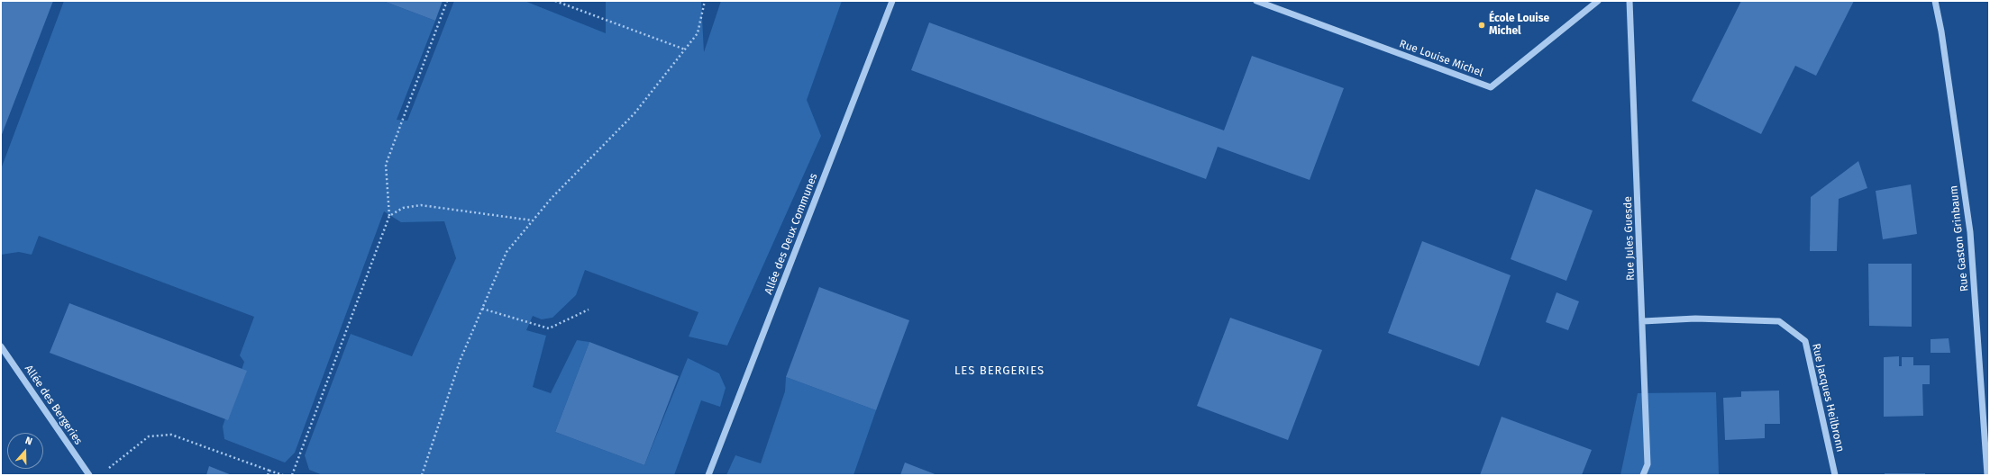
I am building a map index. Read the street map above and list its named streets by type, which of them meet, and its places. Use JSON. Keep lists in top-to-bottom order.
{
  "streets": {
    "street": [
      "Rue Louise Michel",
      "Allée des Deux Communes",
      "Rue Jules Guesde",
      "Rue Gaston Grinbaum",
      "Rue Jacques Heilbronn",
      "Allée des Bergeries"
    ]
  },
  "crossings": [
    ["Rue Jules Guesde", "Rue Jacques Heilbronn"]
  ],
  "districts": ["LES BERGERIES"],
  "places": ["École Louise Michel"],
  "north": "top"
}
